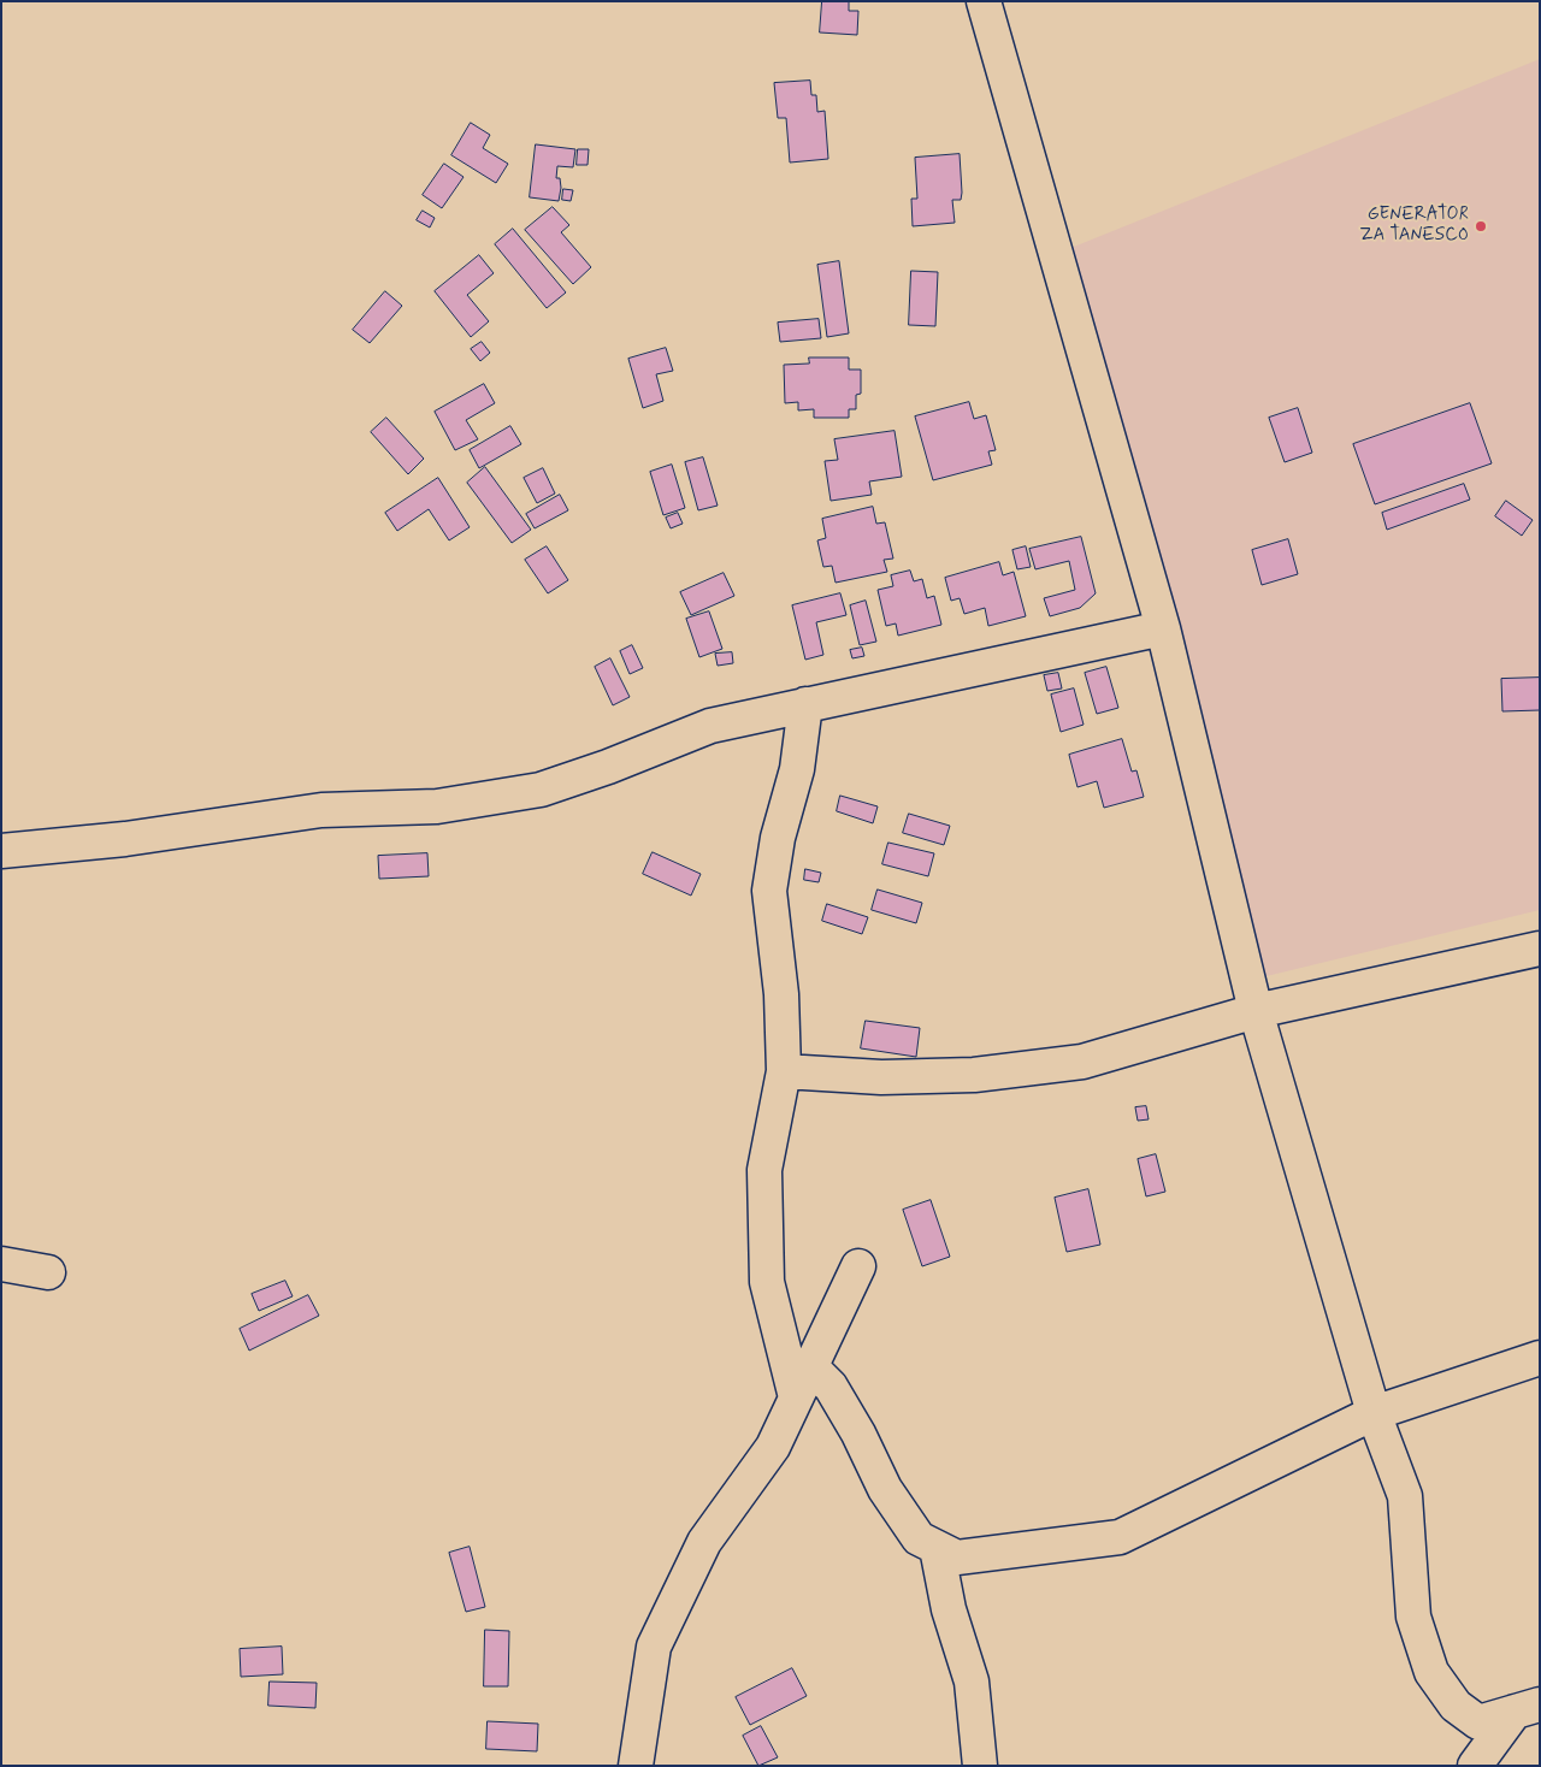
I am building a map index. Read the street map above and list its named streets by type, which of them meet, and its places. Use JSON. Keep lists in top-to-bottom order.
{
  "places": ["GENERATOR ZA TANESCO"]
}
